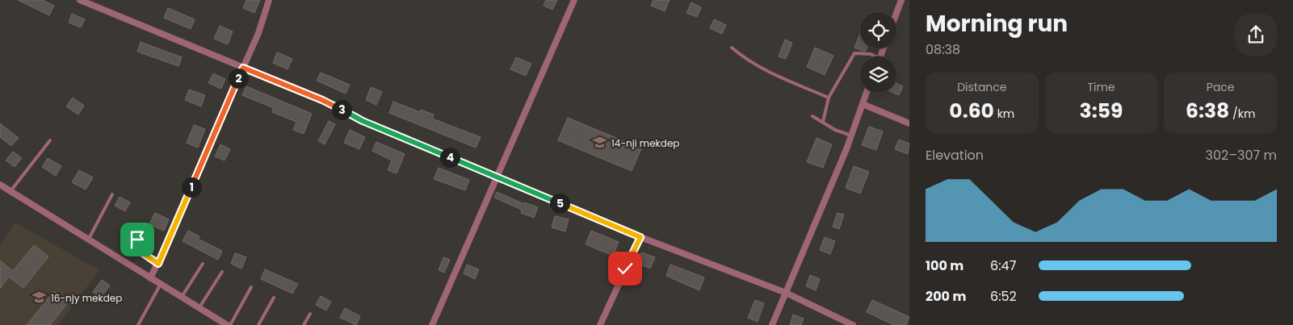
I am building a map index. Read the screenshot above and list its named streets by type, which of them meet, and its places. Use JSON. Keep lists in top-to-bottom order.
{
  "places": {
    "school or university": ["14-nji mekdep", "16-njy mekdep"]
  },
  "page": {
    "heading": ["Morning run", "08:38"],
    "pins": [
      "2",
      "3",
      "4",
      "1",
      "5"
    ],
    "stats": [
      ["Distance", "0.60 km"],
      ["Time", "3:59"],
      ["Pace", "6:38 /km"]
    ],
    "chart": ["Elevation", "302–307 m"],
    "list": [
      {
        "name": "100 m",
        "note": "6:47"
      },
      {
        "name": "200 m",
        "note": "6:52"
      }
    ]
  }
}
